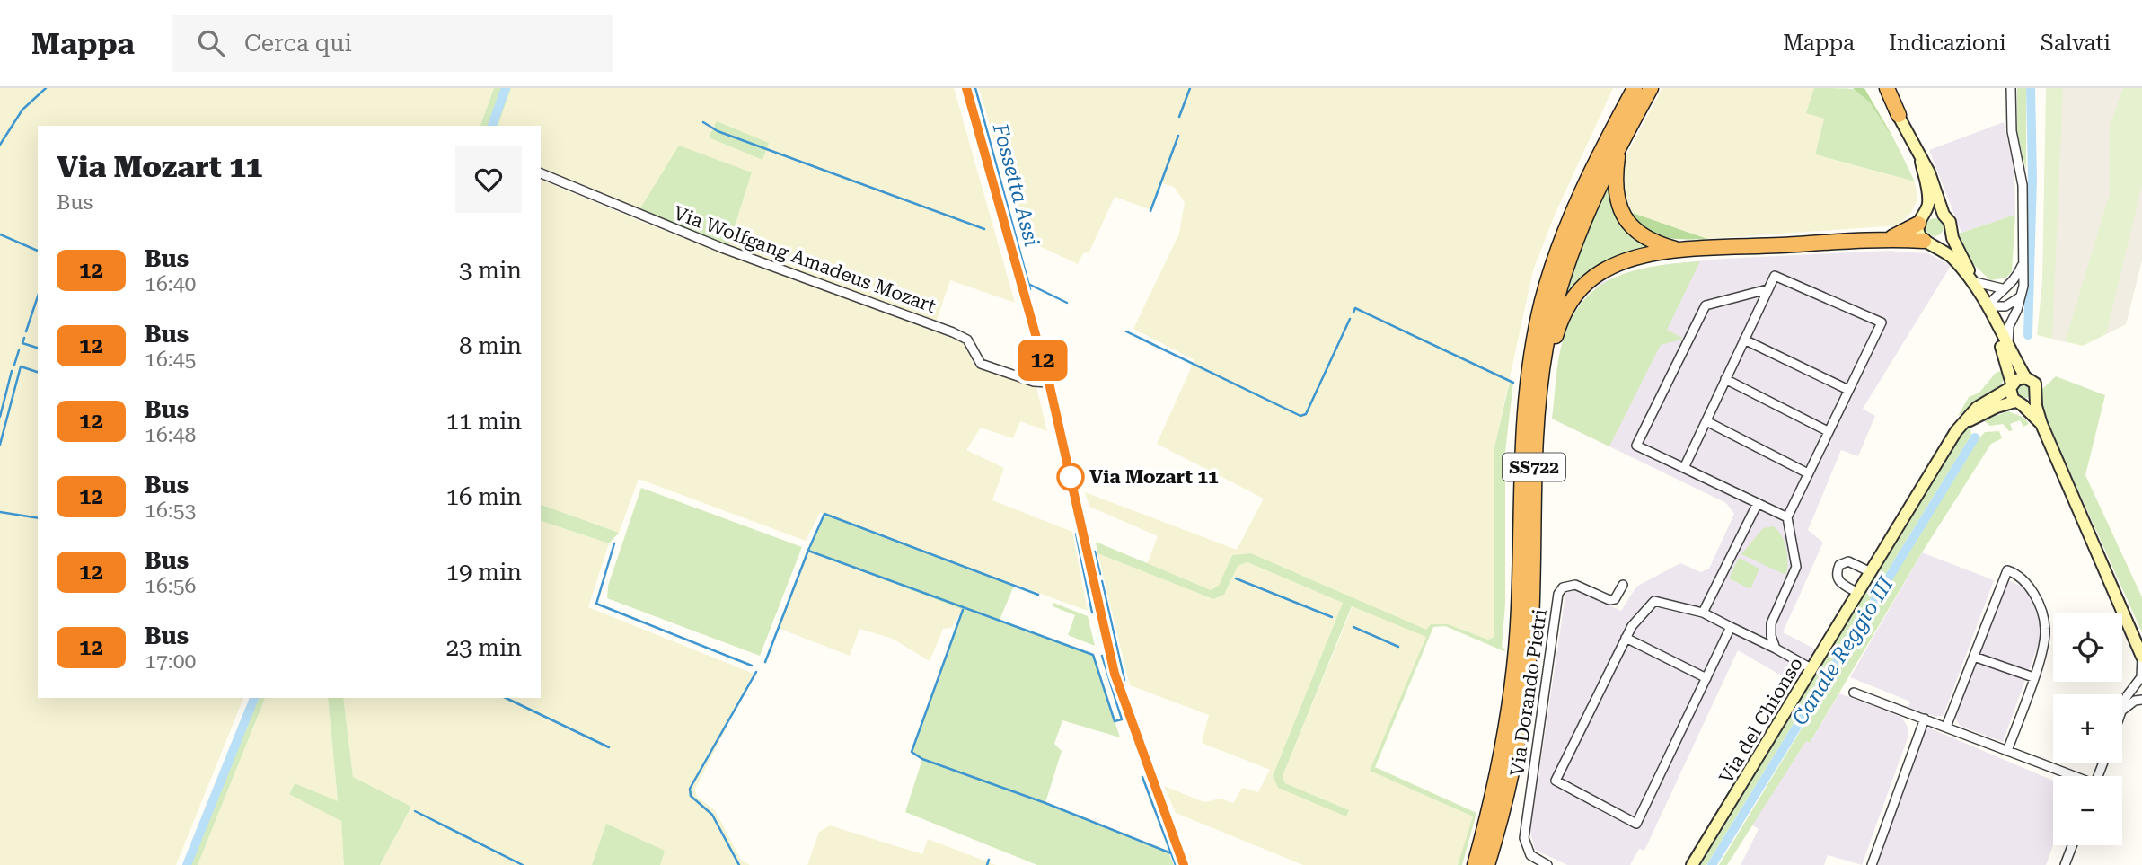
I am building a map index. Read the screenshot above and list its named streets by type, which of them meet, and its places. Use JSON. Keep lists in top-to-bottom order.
{
  "streets": {
    "highway": ["SS722"],
    "main road": ["Via del Chionso"],
    "street": ["Via Wolfgang Amadeus Mozart", "Via Dorando Pietri"]
  },
  "water": ["Fossetta Assi", "Canale Reggio III"],
  "places": ["Via Mozart 11"],
  "lines": ["bus line 12"],
  "page": {
    "header": "Mappa",
    "search": "Cerca qui",
    "nav": ["Mappa", "Indicazioni", "Salvati"],
    "on_map": "12",
    "heading": ["Via Mozart 11", "Bus"],
    "list": [
      {
        "mark": "12",
        "name": "Bus",
        "note": "16:40",
        "value": "3 min"
      },
      {
        "mark": "12",
        "name": "Bus",
        "note": "16:45",
        "value": "8 min"
      },
      {
        "mark": "12",
        "name": "Bus",
        "note": "16:48",
        "value": "11 min"
      },
      {
        "mark": "12",
        "name": "Bus",
        "note": "16:53",
        "value": "16 min"
      },
      {
        "mark": "12",
        "name": "Bus",
        "note": "16:56",
        "value": "19 min"
      },
      {
        "mark": "12",
        "name": "Bus",
        "note": "17:00",
        "value": "23 min"
      }
    ],
    "map_buttons": ["+", "−"]
  }
}
